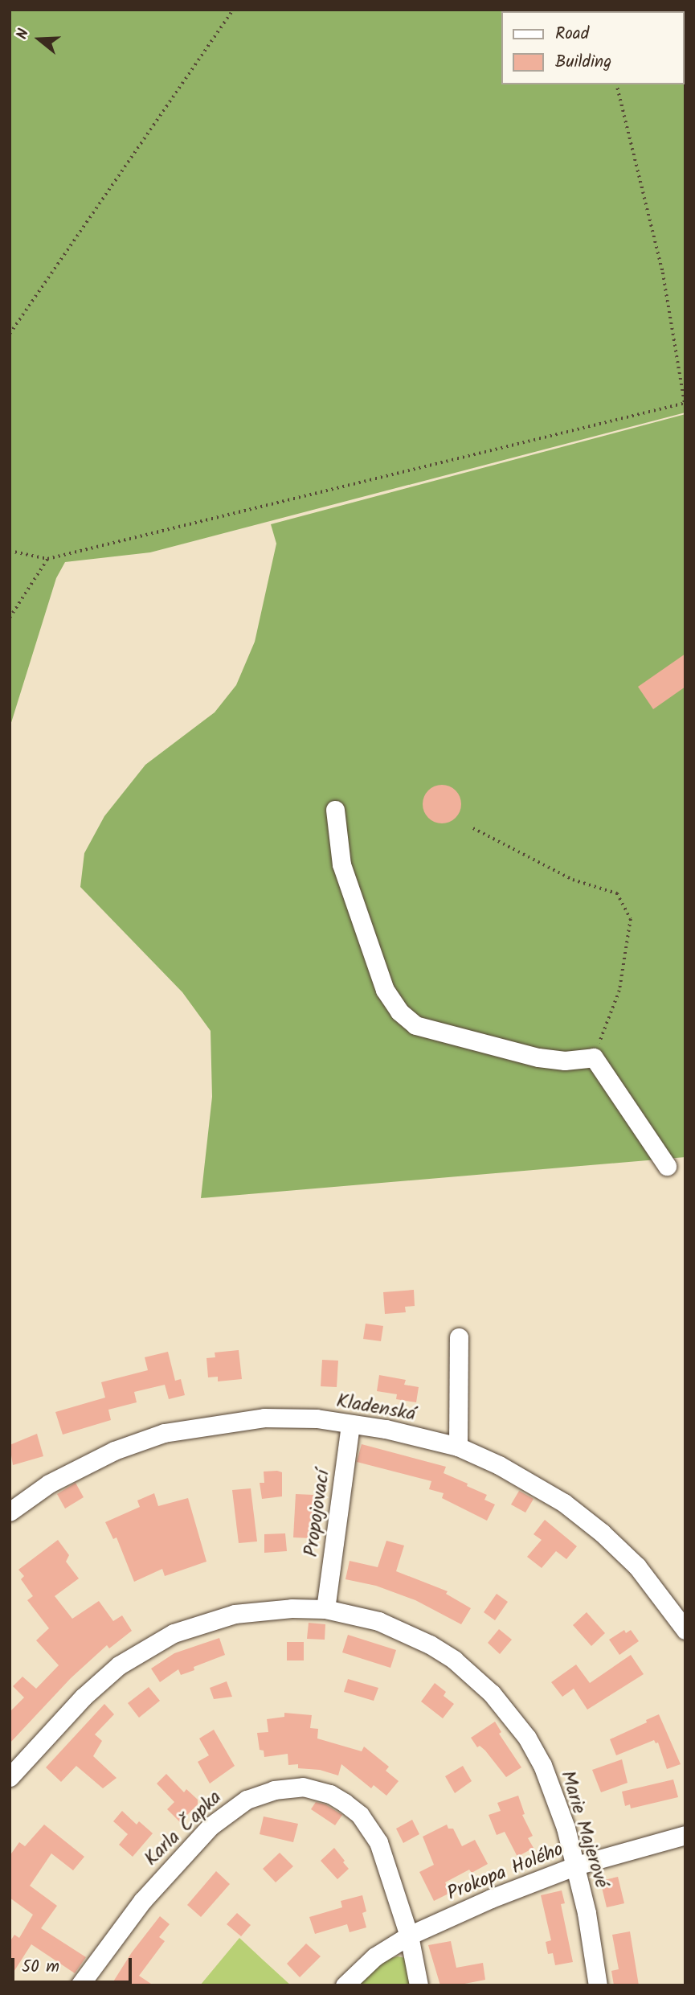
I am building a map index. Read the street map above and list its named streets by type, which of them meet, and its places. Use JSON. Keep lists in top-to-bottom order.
{
  "streets": {
    "street": [
      "Kladenská",
      "Propojovací",
      "Karla Čapka",
      "Marie Majerové",
      "Prokopa Holého"
    ]
  },
  "crossings": [
    ["Kladenská", "Propojovací"],
    ["Propojovací", "Marie Majerové"],
    ["Karla Čapka", "Prokopa Holého"],
    ["Marie Majerové", "Prokopa Holého"]
  ],
  "legend": ["Road", "Building"],
  "scale_bar": "50 m",
  "north": "left"
}
